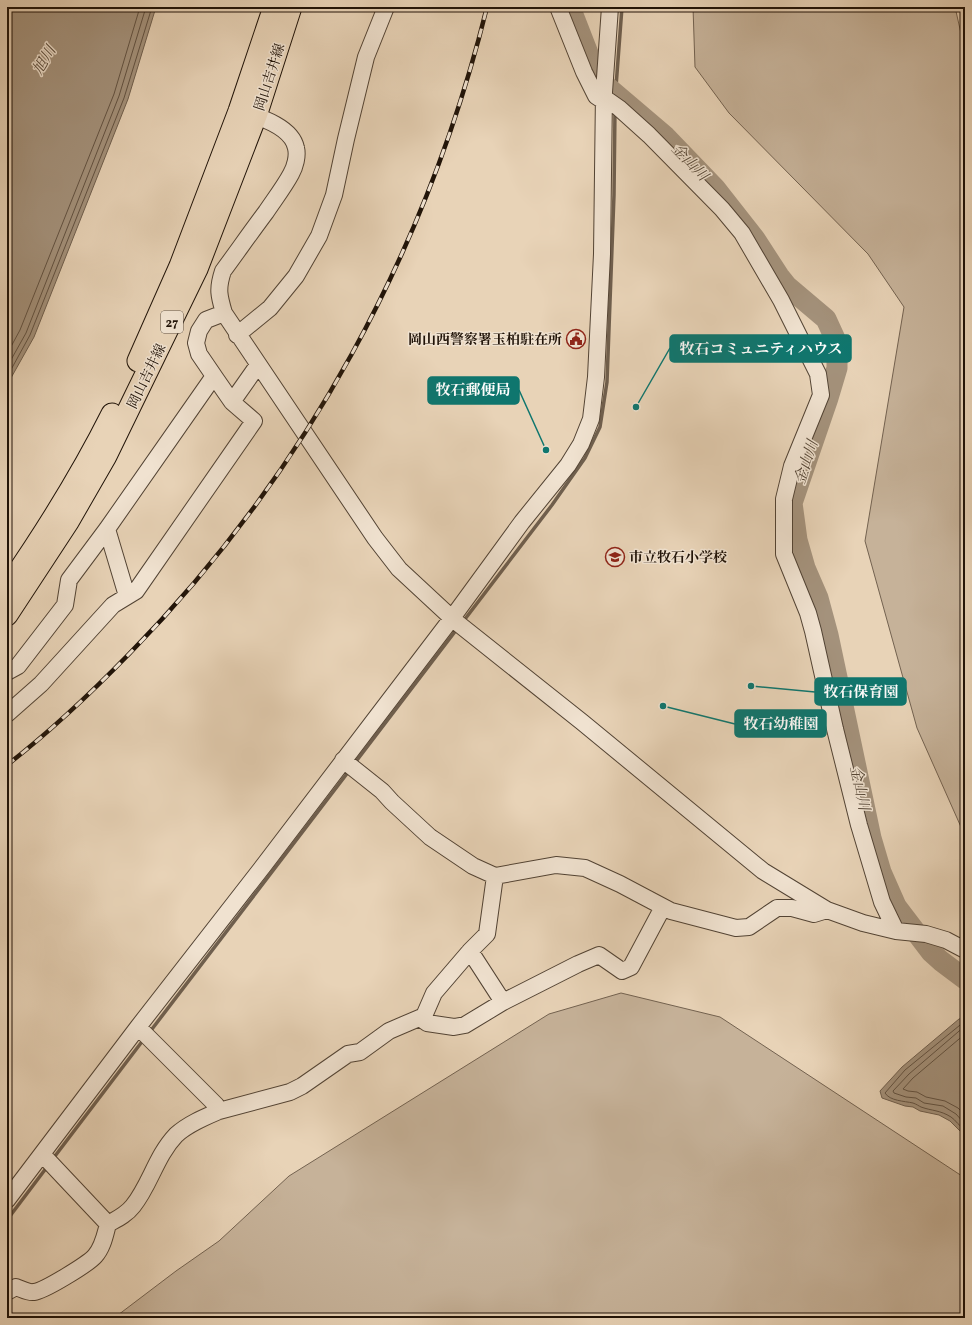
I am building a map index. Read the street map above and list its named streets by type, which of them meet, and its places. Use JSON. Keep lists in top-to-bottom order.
{
  "streets": {
    "main road": ["岡山吉井線", "27"]
  },
  "water": ["旭川", "金山川"],
  "places": {
    "public building": ["岡山西警察署玉柏駐在所"],
    "other": [
      "牧石コミュニティハウス",
      "牧石郵便局",
      "牧石保育園",
      "牧石幼稚園"
    ],
    "school or university": ["市立牧石小学校"]
  }
}
